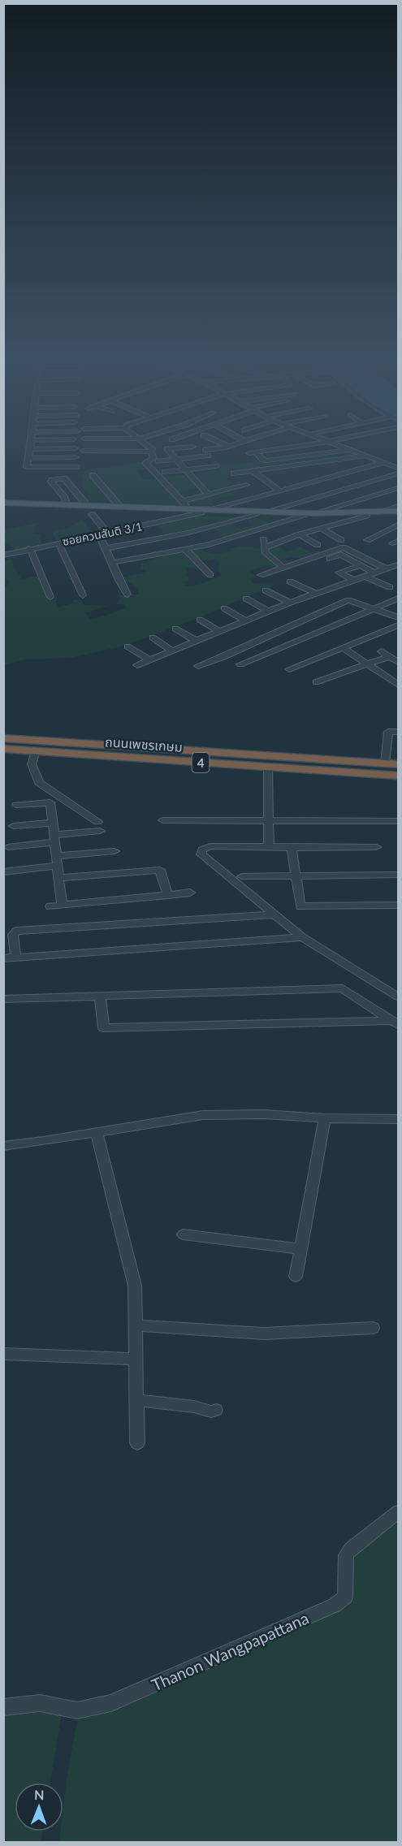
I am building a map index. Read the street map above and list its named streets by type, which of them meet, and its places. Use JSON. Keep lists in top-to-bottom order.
{
  "streets": {
    "highway": ["ถนนเพชรเกษม", "4"],
    "street": ["ซอยควนสันติ 3/1", "Thanon Wangpapattana"]
  },
  "north": "top"
}
